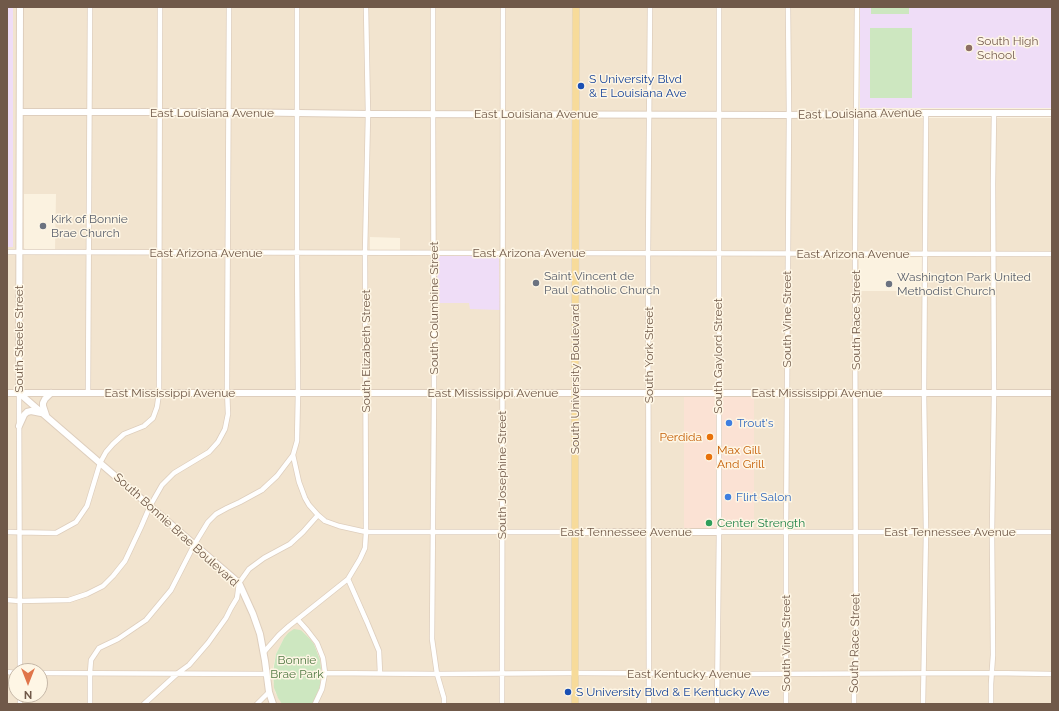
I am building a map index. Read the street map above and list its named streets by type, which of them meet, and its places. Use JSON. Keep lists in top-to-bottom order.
{
  "streets": {
    "main road": ["South University Boulevard"],
    "street": [
      "East Louisiana Avenue",
      "East Arizona Avenue",
      "South Columbine Street",
      "South Vine Street",
      "South Race Street",
      "South Steele Street",
      "South Elizabeth Street",
      "South York Street",
      "South Gaylord Street",
      "East Mississippi Avenue",
      "South Josephine Street",
      "South Bonnie Brae Boulevard",
      "East Tennessee Avenue",
      "East Kentucky Avenue"
    ]
  },
  "crossings": [
    ["East Louisiana Avenue", "South Columbine Street"],
    ["East Louisiana Avenue", "South Vine Street"],
    ["East Louisiana Avenue", "South Race Street"],
    ["East Louisiana Avenue", "South Steele Street"],
    ["East Louisiana Avenue", "South Elizabeth Street"],
    ["East Louisiana Avenue", "South York Street"],
    ["East Louisiana Avenue", "South Gaylord Street"],
    ["East Louisiana Avenue", "South University Boulevard"],
    ["East Louisiana Avenue", "South Josephine Street"],
    ["East Arizona Avenue", "South Columbine Street"],
    ["East Arizona Avenue", "South Vine Street"],
    ["East Arizona Avenue", "South Race Street"],
    ["East Arizona Avenue", "South Steele Street"],
    ["East Arizona Avenue", "South Elizabeth Street"],
    ["East Arizona Avenue", "South York Street"],
    ["East Arizona Avenue", "South Gaylord Street"],
    ["East Arizona Avenue", "South University Boulevard"],
    ["East Arizona Avenue", "South Josephine Street"],
    ["South Columbine Street", "East Mississippi Avenue"],
    ["South Columbine Street", "East Tennessee Avenue"],
    ["South Columbine Street", "East Kentucky Avenue"],
    ["South Vine Street", "East Mississippi Avenue"],
    ["South Vine Street", "East Tennessee Avenue"],
    ["South Vine Street", "East Kentucky Avenue"],
    ["South Race Street", "East Mississippi Avenue"],
    ["South Race Street", "East Tennessee Avenue"],
    ["South Race Street", "East Kentucky Avenue"],
    ["South Steele Street", "East Mississippi Avenue"],
    ["South Steele Street", "South Bonnie Brae Boulevard"],
    ["South Elizabeth Street", "East Mississippi Avenue"],
    ["South Elizabeth Street", "South Bonnie Brae Boulevard"],
    ["South Elizabeth Street", "East Tennessee Avenue"],
    ["South York Street", "East Mississippi Avenue"],
    ["South York Street", "East Tennessee Avenue"],
    ["South York Street", "East Kentucky Avenue"],
    ["South Gaylord Street", "East Mississippi Avenue"],
    ["South Gaylord Street", "East Tennessee Avenue"],
    ["South Gaylord Street", "East Kentucky Avenue"],
    ["South University Boulevard", "East Mississippi Avenue"],
    ["South University Boulevard", "East Tennessee Avenue"],
    ["South University Boulevard", "East Kentucky Avenue"],
    ["East Mississippi Avenue", "South Josephine Street"],
    ["East Mississippi Avenue", "South Bonnie Brae Boulevard"],
    ["South Josephine Street", "East Tennessee Avenue"],
    ["South Josephine Street", "East Kentucky Avenue"]
  ],
  "parks": ["Bonnie Brae Park"],
  "places": [
    "South High School",
    "S University Blvd & E Louisiana Ave",
    "Kirk of Bonnie Brae Church",
    "Saint Vincent de Paul Catholic Church",
    "Washington Park United Methodist Church",
    "Trout's",
    "Perdida",
    "Max Gill And Grill",
    "Flirt Salon",
    "Center Strength",
    "S University Blvd & E Kentucky Ave"
  ],
  "north": "bottom"
}
